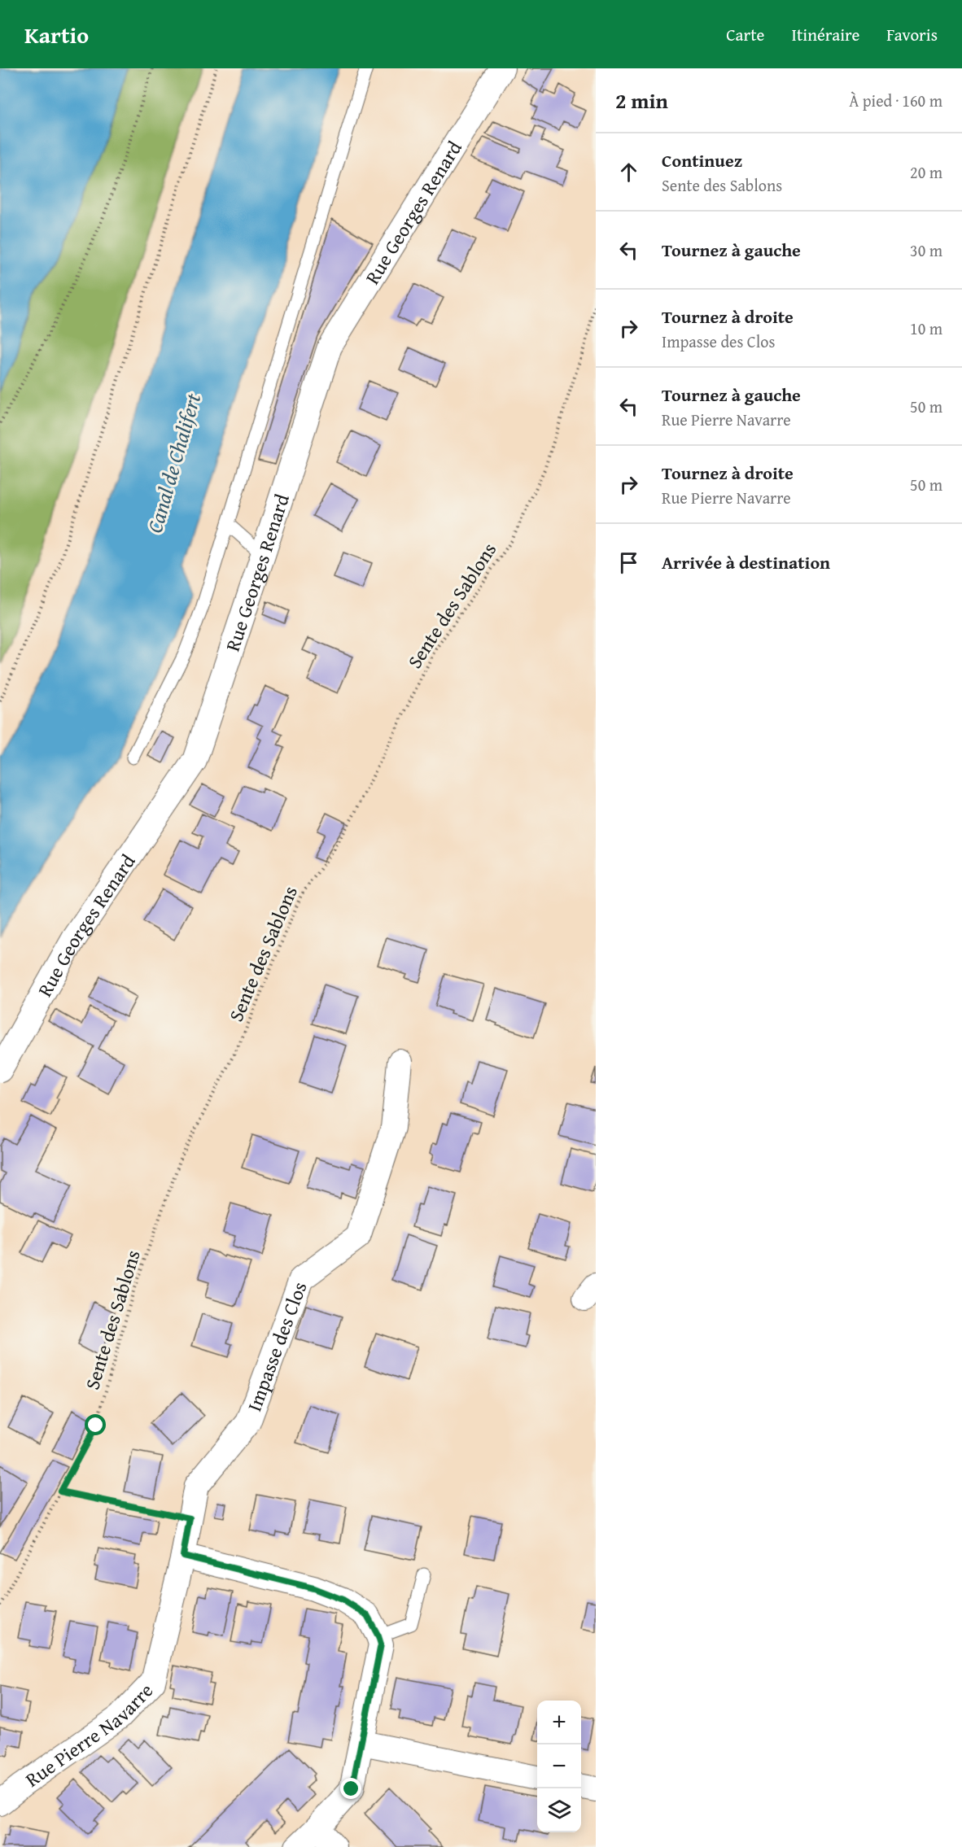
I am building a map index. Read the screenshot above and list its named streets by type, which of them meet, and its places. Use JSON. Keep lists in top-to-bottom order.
{
  "streets": {
    "street": ["Rue Georges Renard", "Impasse des Clos", "Rue Pierre Navarre"],
    "path": ["Sente des Sablons"]
  },
  "crossings": [
    ["Impasse des Clos", "Rue Pierre Navarre"]
  ],
  "water": ["Canal de Chalifert"],
  "page": {
    "header": "Kartio",
    "nav": ["Carte", "Itinéraire", "Favoris"],
    "heading": ["2 min", "À pied · 160 m"],
    "list": [
      ["Continuez", "Sente des Sablons", "20 m"],
      ["Tournez à gauche", "30 m"],
      ["Tournez à droite", "Impasse des Clos", "10 m"],
      ["Tournez à gauche", "Rue Pierre Navarre", "50 m"],
      ["Tournez à droite", "Rue Pierre Navarre", "50 m"],
      "Arrivée à destination"
    ],
    "map_buttons": ["+", "−"]
  }
}
